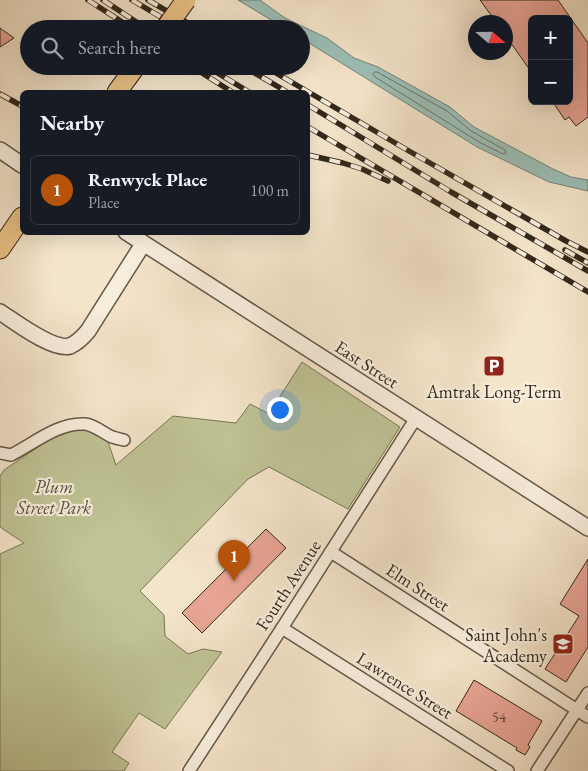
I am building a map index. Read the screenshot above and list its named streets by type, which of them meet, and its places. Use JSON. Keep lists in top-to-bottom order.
{
  "streets": {
    "street": [
      "East Street",
      "Fourth Avenue",
      "Elm Street",
      "Lawrence Street"
    ]
  },
  "crossings": [
    ["East Street", "Fourth Avenue"],
    ["Fourth Avenue", "Elm Street"],
    ["Fourth Avenue", "Lawrence Street"]
  ],
  "parks": ["Plum Street Park"],
  "places": {
    "parking": ["Amtrak Long-Term"],
    "school or university": ["Saint John's Academy"]
  },
  "house_numbers": ["54"],
  "north": "right",
  "page": {
    "map_buttons": ["+", "−"],
    "search": "Search here",
    "heading": "Nearby",
    "list": [
      {
        "mark": "1",
        "name": "Renwyck Place",
        "note": "Place",
        "value": "100 m"
      }
    ],
    "pins": "1"
  }
}
